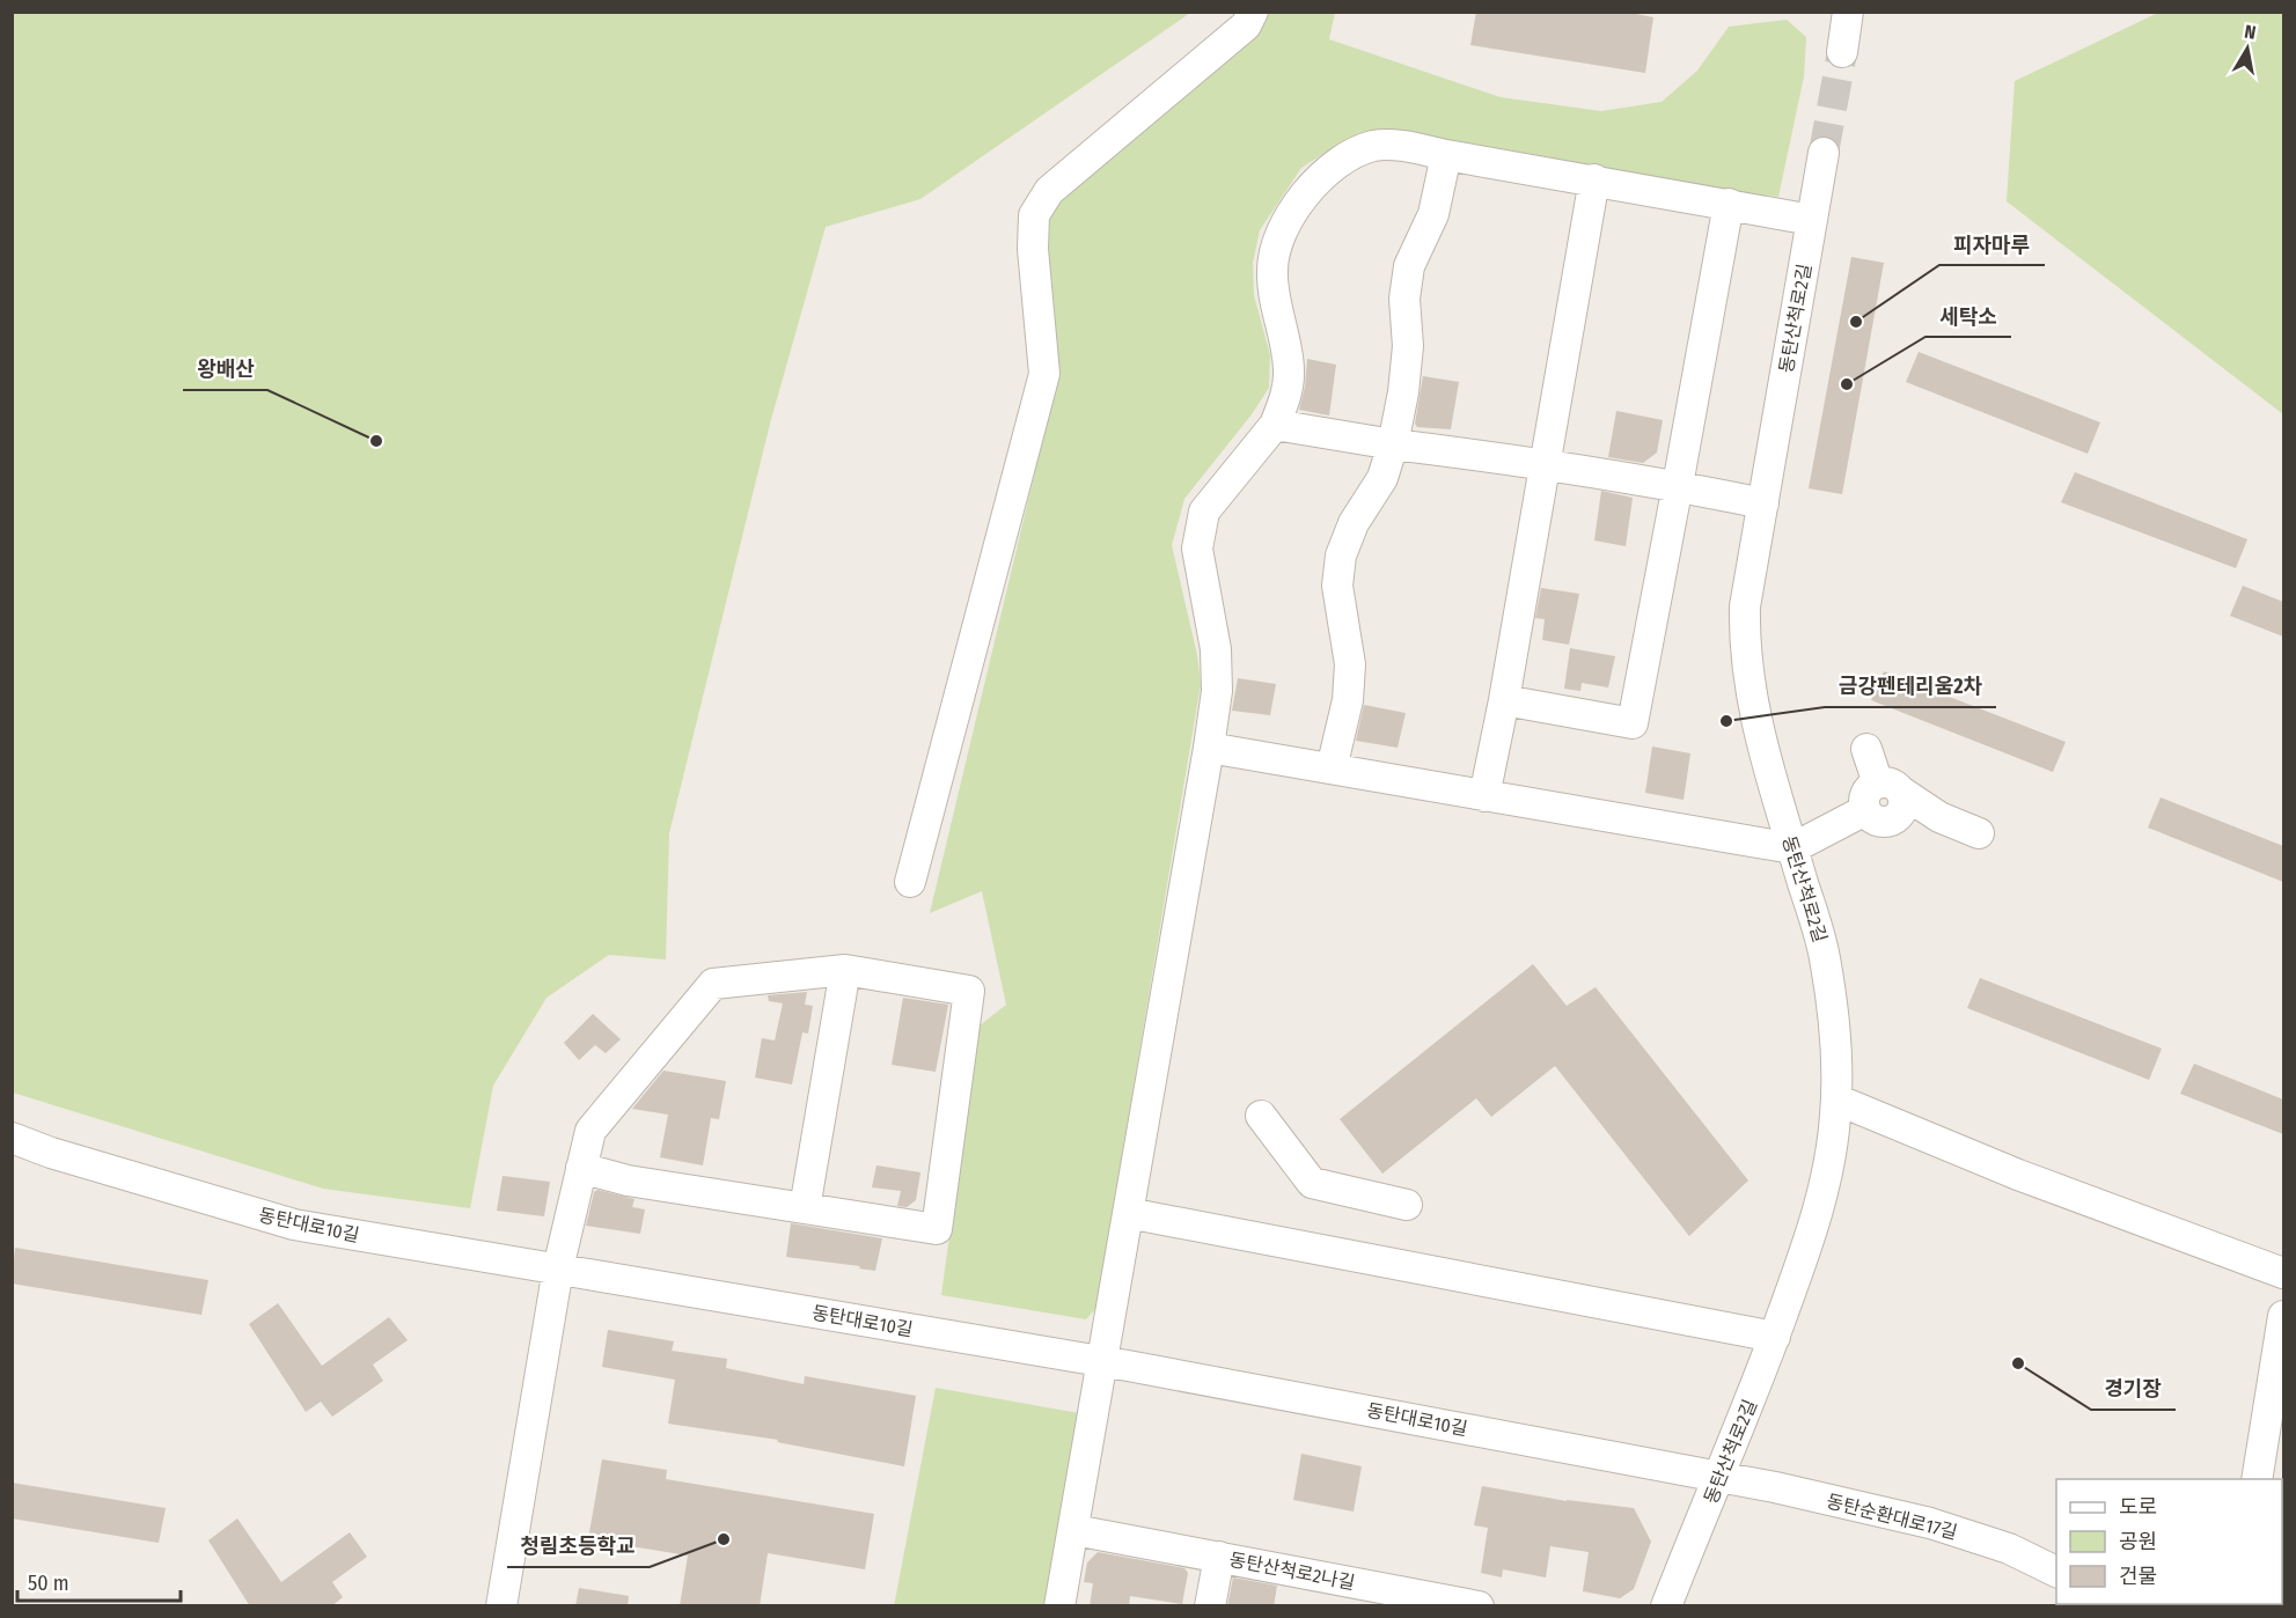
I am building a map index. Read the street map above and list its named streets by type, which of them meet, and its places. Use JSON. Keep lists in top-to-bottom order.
{
  "streets": {
    "street": [
      "동탄산척로2길",
      "동탄대로10길",
      "동탄순환대로17길",
      "동탄산척로2나길"
    ]
  },
  "crossings": [
    ["동탄산척로2길", "동탄대로10길"],
    ["동탄산척로2길", "동탄순환대로17길"],
    ["동탄대로10길", "동탄순환대로17길"]
  ],
  "places": [
    "피자마루",
    "세탁소",
    "왕배산",
    "금강펜테리움2차",
    "경기장",
    "청림초등학교"
  ],
  "legend": ["도로", "공원", "건물"],
  "scale_bar": "50 m",
  "north": "top"
}
